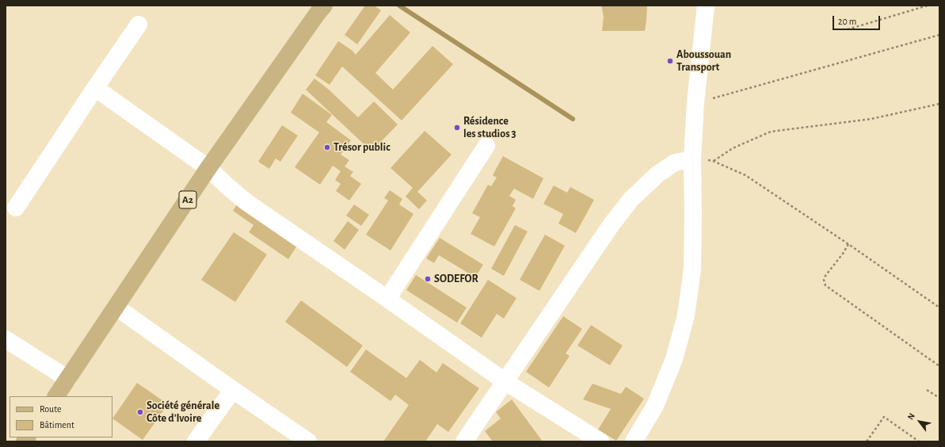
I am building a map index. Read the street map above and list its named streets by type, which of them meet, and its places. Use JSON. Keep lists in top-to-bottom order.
{
  "streets": {
    "main road": ["A2"]
  },
  "places": [
    "Aboussouan Transport",
    "Résidence les studios 3",
    "Trésor public",
    "SODEFOR",
    "Société générale Côte d’Ivoire"
  ],
  "legend": ["Route", "Bâtiment"],
  "scale_bar": "20 m",
  "north": "top left"
}
